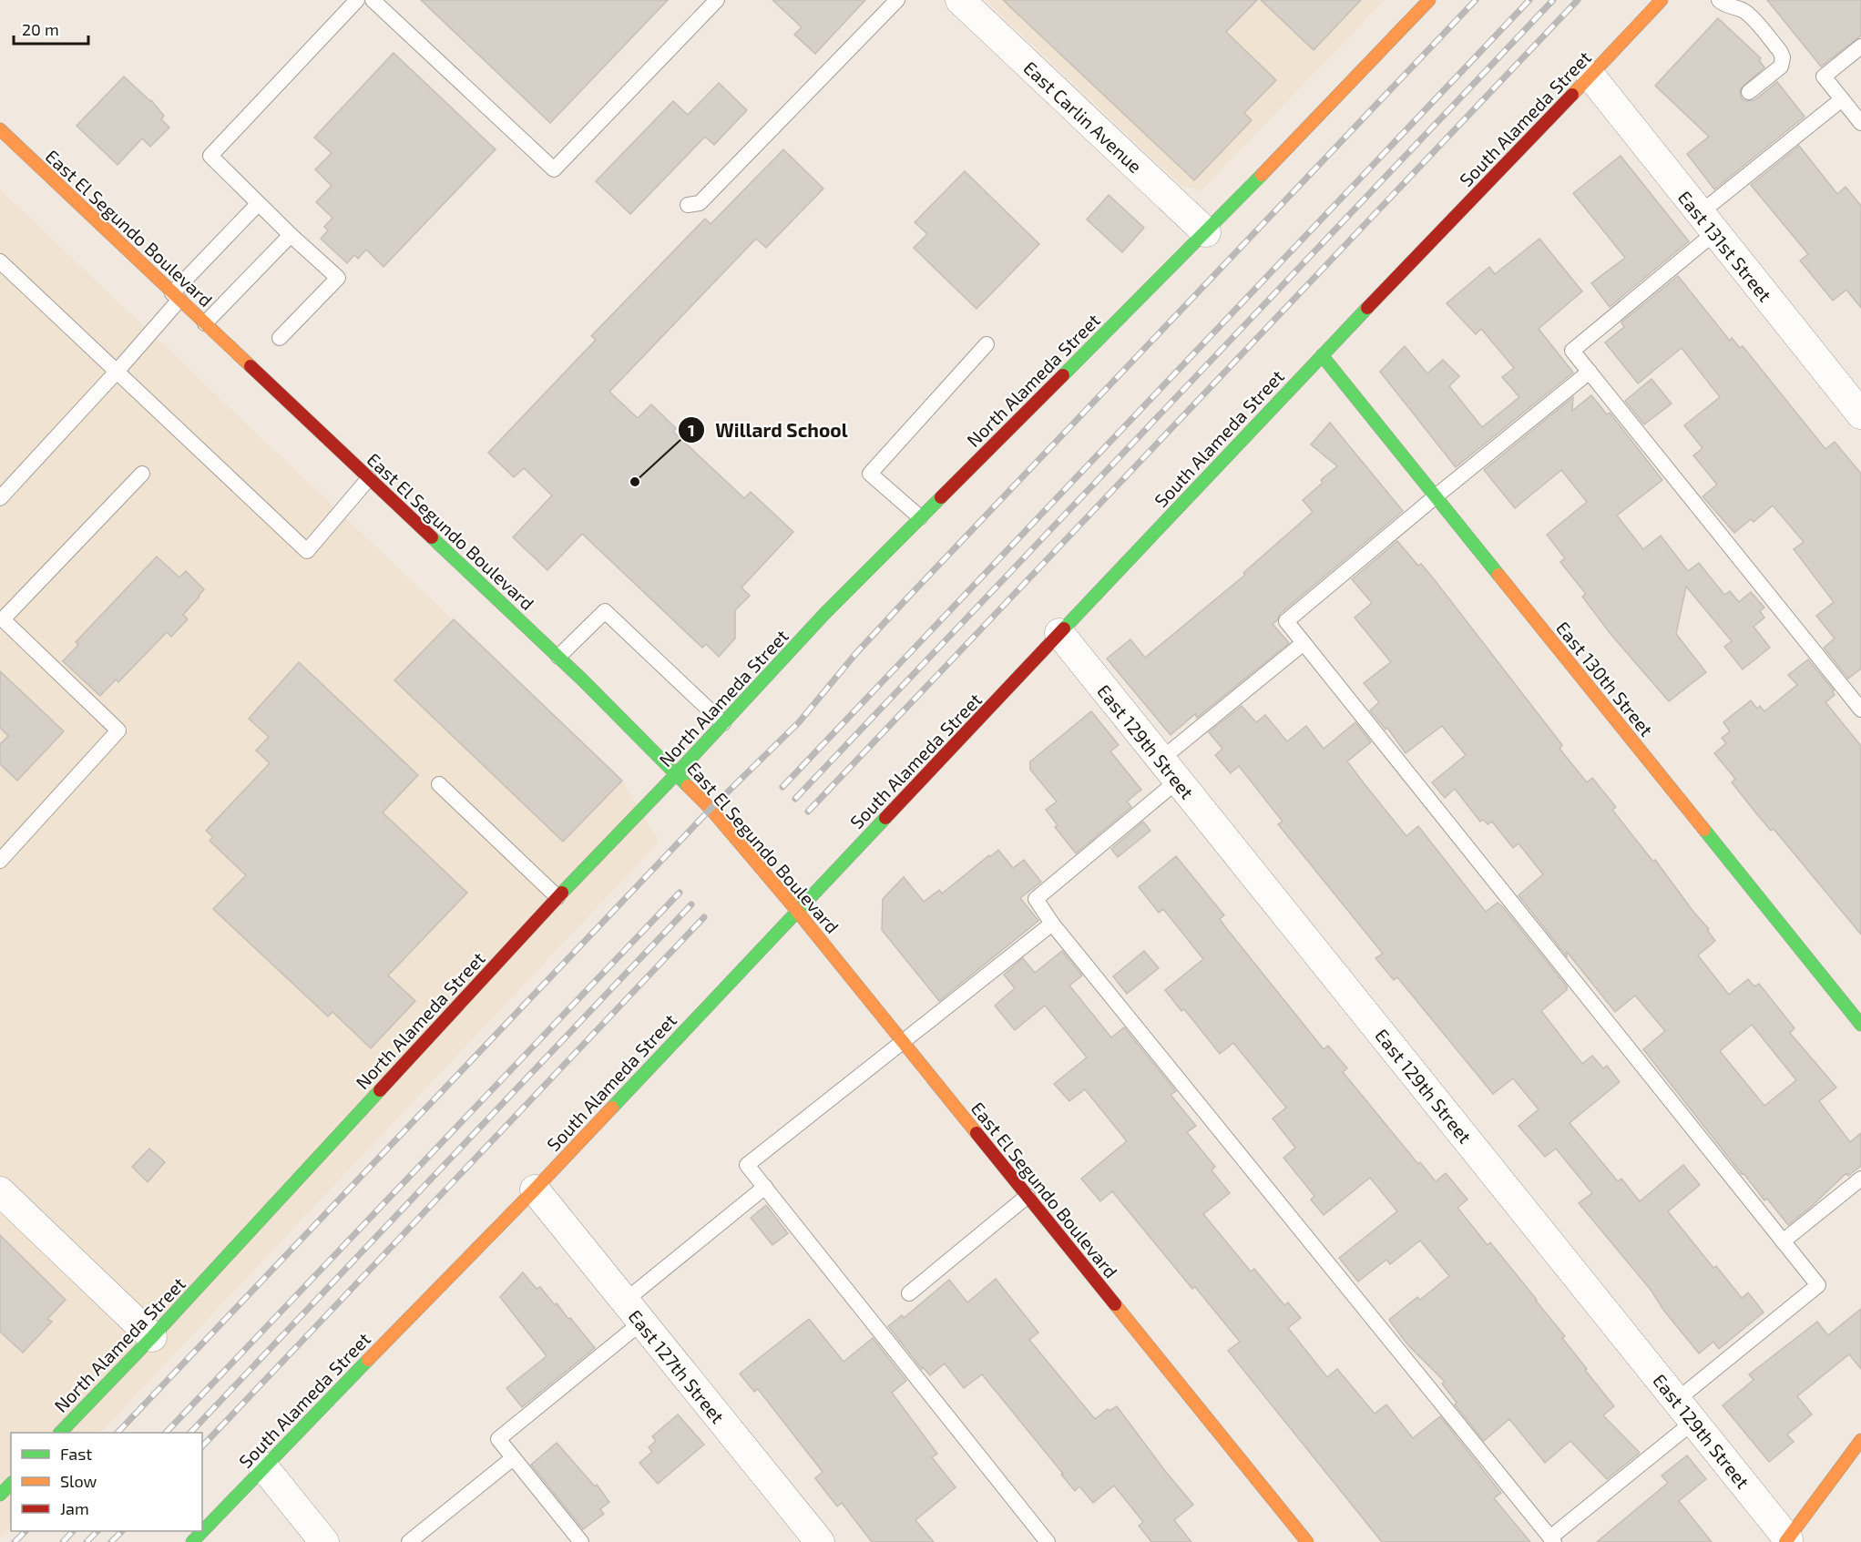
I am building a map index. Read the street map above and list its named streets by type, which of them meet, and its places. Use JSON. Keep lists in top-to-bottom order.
{
  "streets": {
    "street": [
      "East Carlin Avenue",
      "South Alameda Street",
      "East El Segundo Boulevard",
      "East 131st Street",
      "North Alameda Street",
      "East 130th Street",
      "East 129th Street",
      "East 127th Street"
    ]
  },
  "crossings": [
    ["East Carlin Avenue", "North Alameda Street"],
    ["South Alameda Street", "East El Segundo Boulevard"],
    ["South Alameda Street", "East 131st Street"],
    ["South Alameda Street", "East 130th Street"],
    ["South Alameda Street", "East 129th Street"],
    ["South Alameda Street", "East 127th Street"],
    ["East El Segundo Boulevard", "North Alameda Street"]
  ],
  "places": ["Willard School"],
  "legend": ["Fast", "Slow", "Jam"],
  "scale_bar": "20 m"
}
